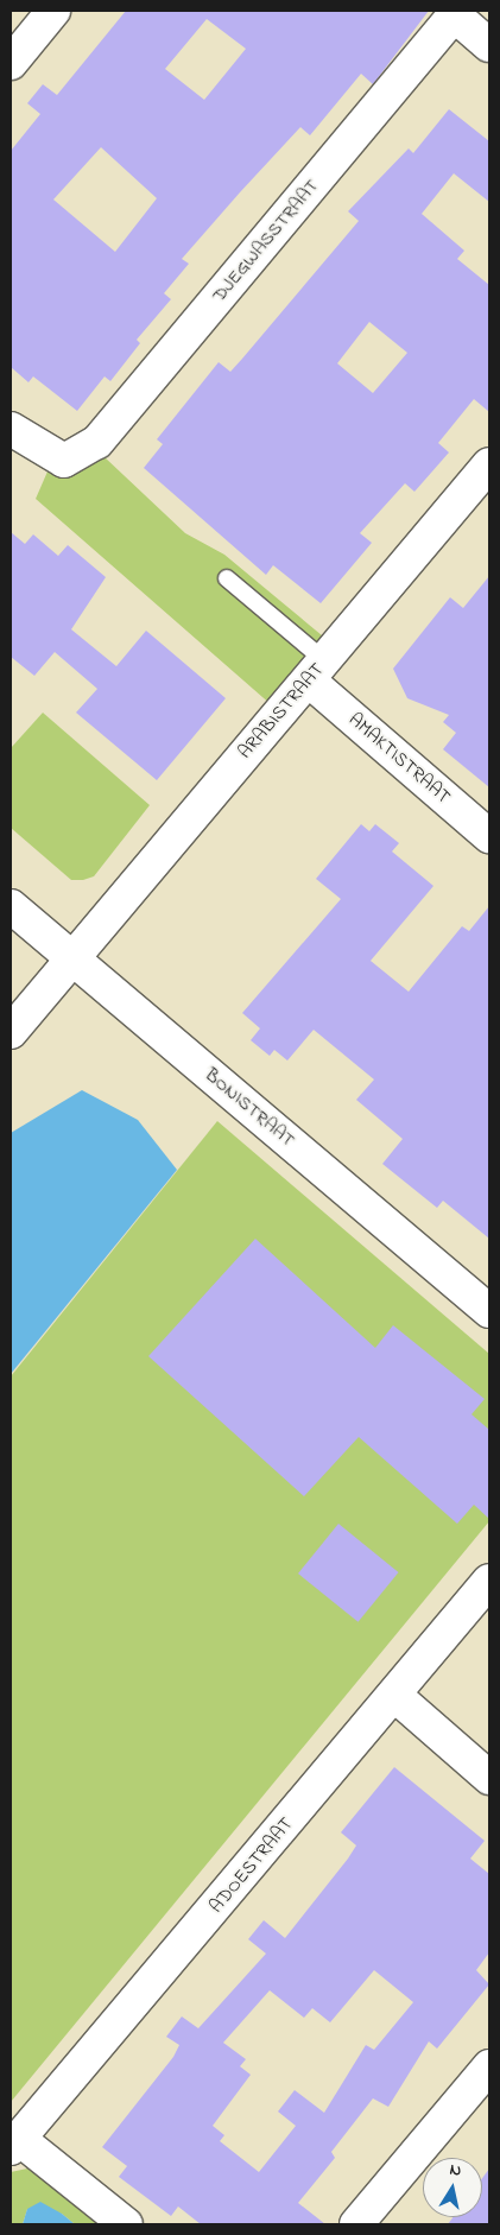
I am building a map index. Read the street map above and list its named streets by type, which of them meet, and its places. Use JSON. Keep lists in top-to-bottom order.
{
  "streets": {
    "street": [
      "DJEGWASSTRAAT",
      "ARABISTRAAT",
      "AMAKTISTRAAT",
      "BONISTRAAT",
      "ADOESTRAAT"
    ]
  },
  "crossings": [
    ["ARABISTRAAT", "AMAKTISTRAAT"],
    ["ARABISTRAAT", "BONISTRAAT"]
  ],
  "north": "top"
}
